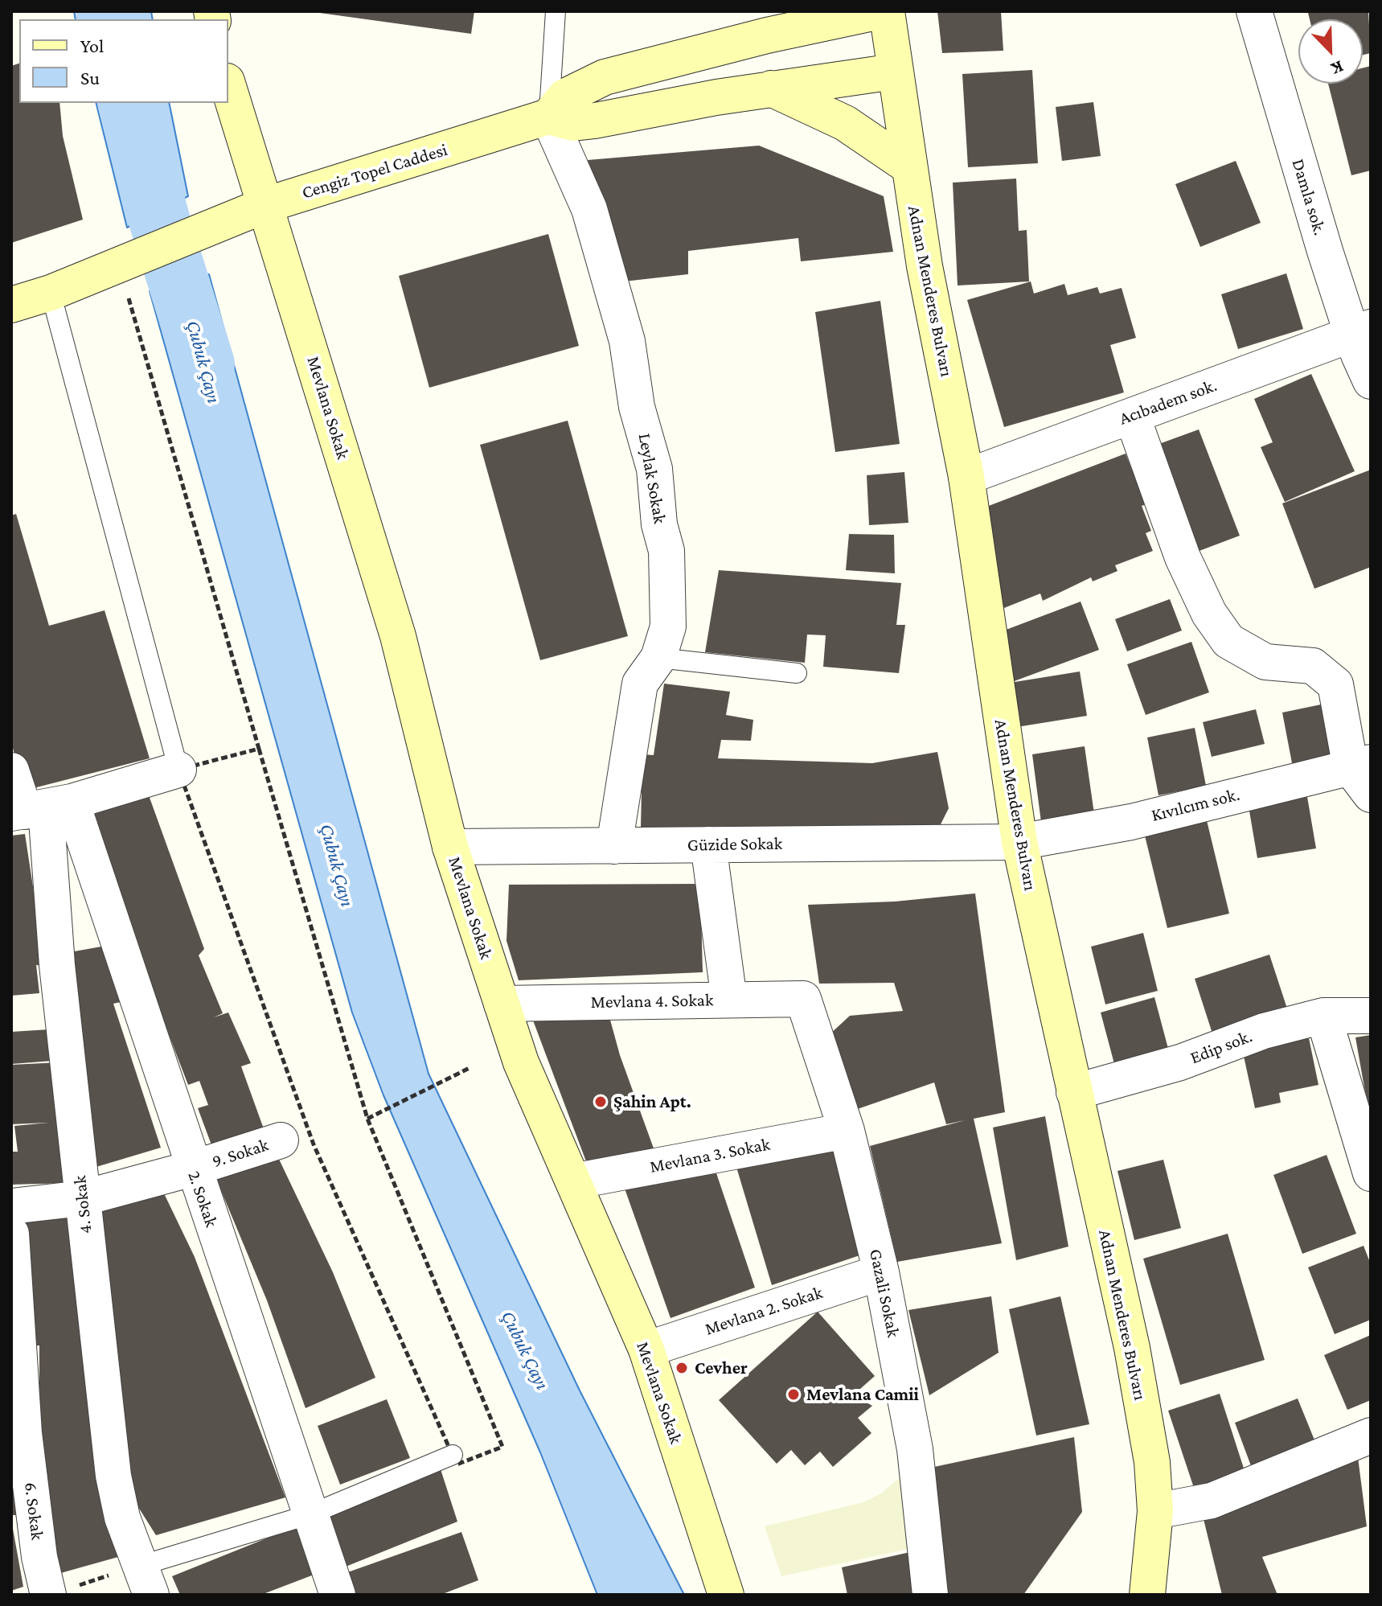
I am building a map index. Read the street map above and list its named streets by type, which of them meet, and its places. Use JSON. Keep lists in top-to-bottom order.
{
  "streets": {
    "main road": ["Cengiz Topel Caddesi", "Adnan Menderes Bulvarı", "Mevlana Sokak"],
    "street": [
      "Damla sok.",
      "Acıbadem sok.",
      "Leylak Sokak",
      "Kıvılcım sok.",
      "Güzide Sokak",
      "Mevlana 4. Sokak",
      "Edip sok.",
      "9. Sokak",
      "Mevlana 3. Sokak",
      "2. Sokak",
      "4. Sokak",
      "Gazali Sokak",
      "Mevlana 2. Sokak",
      "6. Sokak"
    ]
  },
  "crossings": [
    ["Cengiz Topel Caddesi", "Mevlana Sokak"],
    ["Cengiz Topel Caddesi", "Leylak Sokak"],
    ["Damla sok.", "Acıbadem sok."],
    ["Adnan Menderes Bulvarı", "Acıbadem sok."],
    ["Adnan Menderes Bulvarı", "Kıvılcım sok."],
    ["Adnan Menderes Bulvarı", "Güzide Sokak"],
    ["Adnan Menderes Bulvarı", "Edip sok."],
    ["Mevlana Sokak", "Güzide Sokak"],
    ["Mevlana Sokak", "Mevlana 4. Sokak"],
    ["Mevlana Sokak", "Mevlana 3. Sokak"],
    ["Mevlana Sokak", "Mevlana 2. Sokak"],
    ["Leylak Sokak", "Güzide Sokak"],
    ["Kıvılcım sok.", "Güzide Sokak"],
    ["Mevlana 4. Sokak", "Gazali Sokak"],
    ["9. Sokak", "2. Sokak"],
    ["9. Sokak", "4. Sokak"],
    ["Mevlana 3. Sokak", "Gazali Sokak"],
    ["2. Sokak", "4. Sokak"],
    ["Gazali Sokak", "Mevlana 2. Sokak"]
  ],
  "water": ["Çubuk Çayı"],
  "places": ["Şahin Apt.", "Cevher", "Mevlana Camii"],
  "legend": ["Yol", "Su"],
  "north": "bottom right"
}
